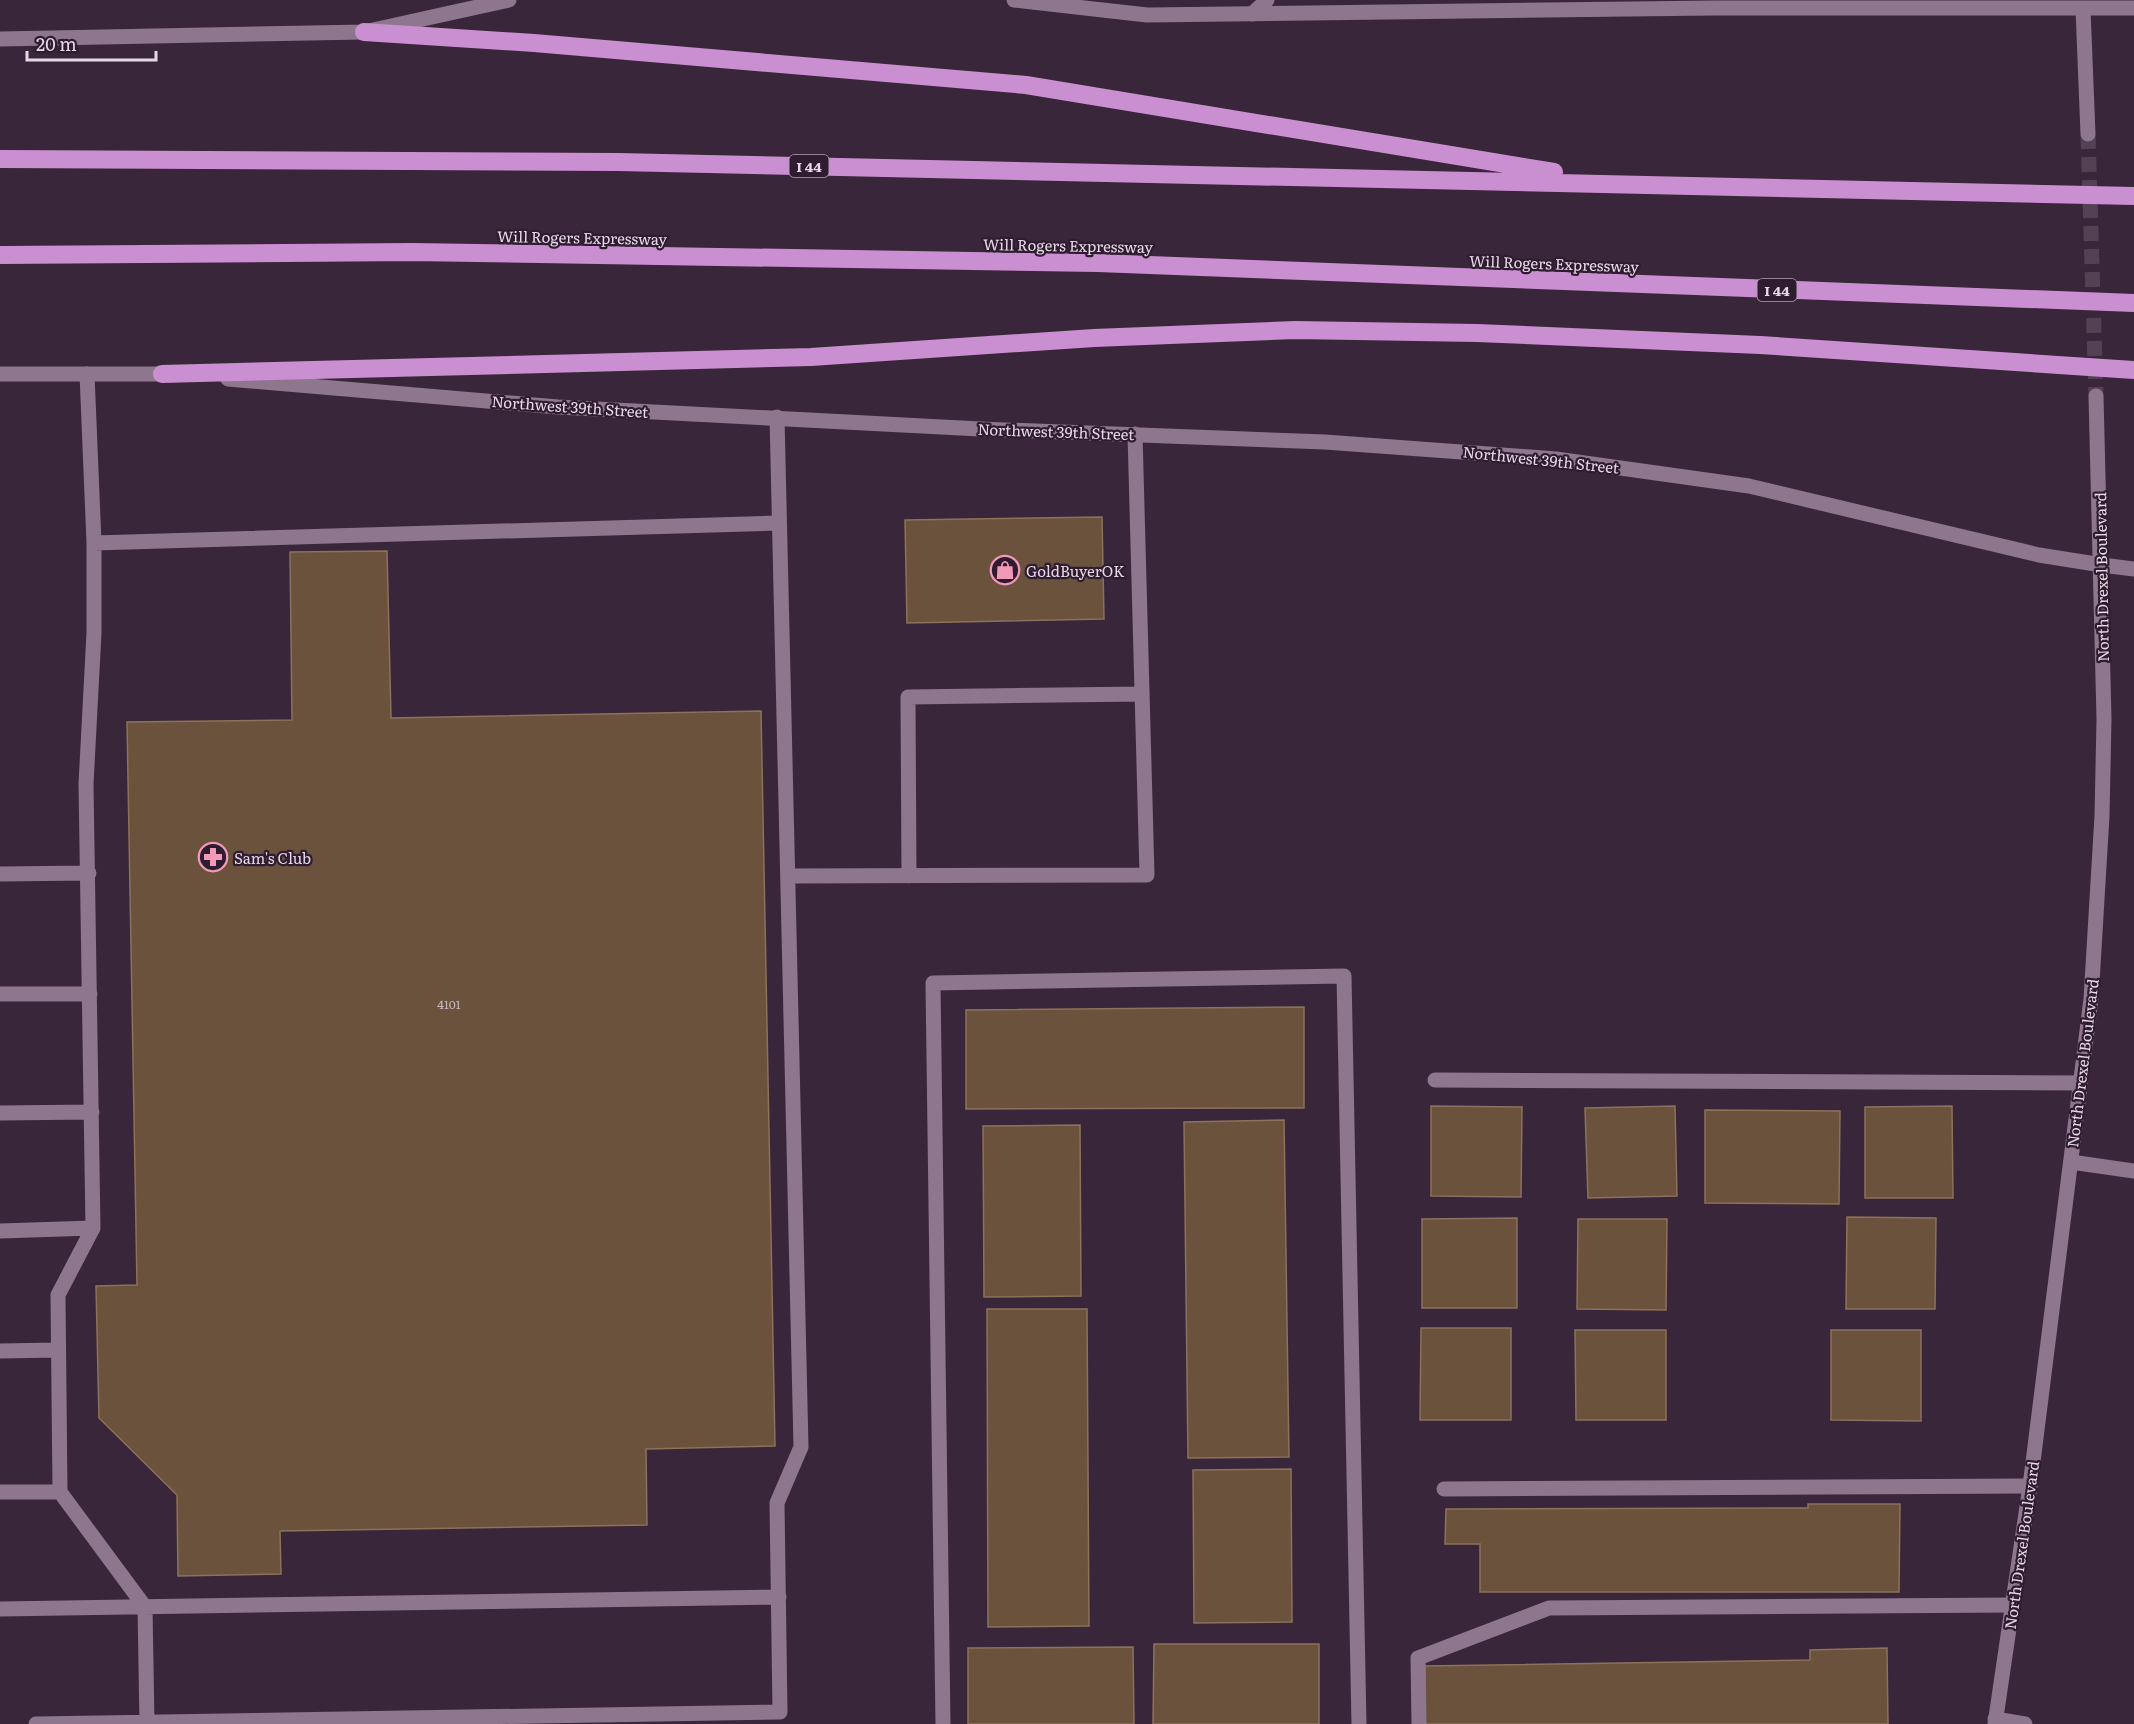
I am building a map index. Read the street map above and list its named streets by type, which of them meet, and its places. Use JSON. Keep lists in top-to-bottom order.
{
  "streets": {
    "highway": ["I 44", "Will Rogers Expressway"],
    "main road": ["Northwest 39th Street", "North Drexel Boulevard"]
  },
  "crossings": [
    ["Northwest 39th Street", "North Drexel Boulevard"]
  ],
  "places": {
    "shop": ["GoldBuyerOK"],
    "pharmacy": ["Sam's Club"]
  },
  "house_numbers": ["4101"],
  "scale_bar": "20 m"
}
